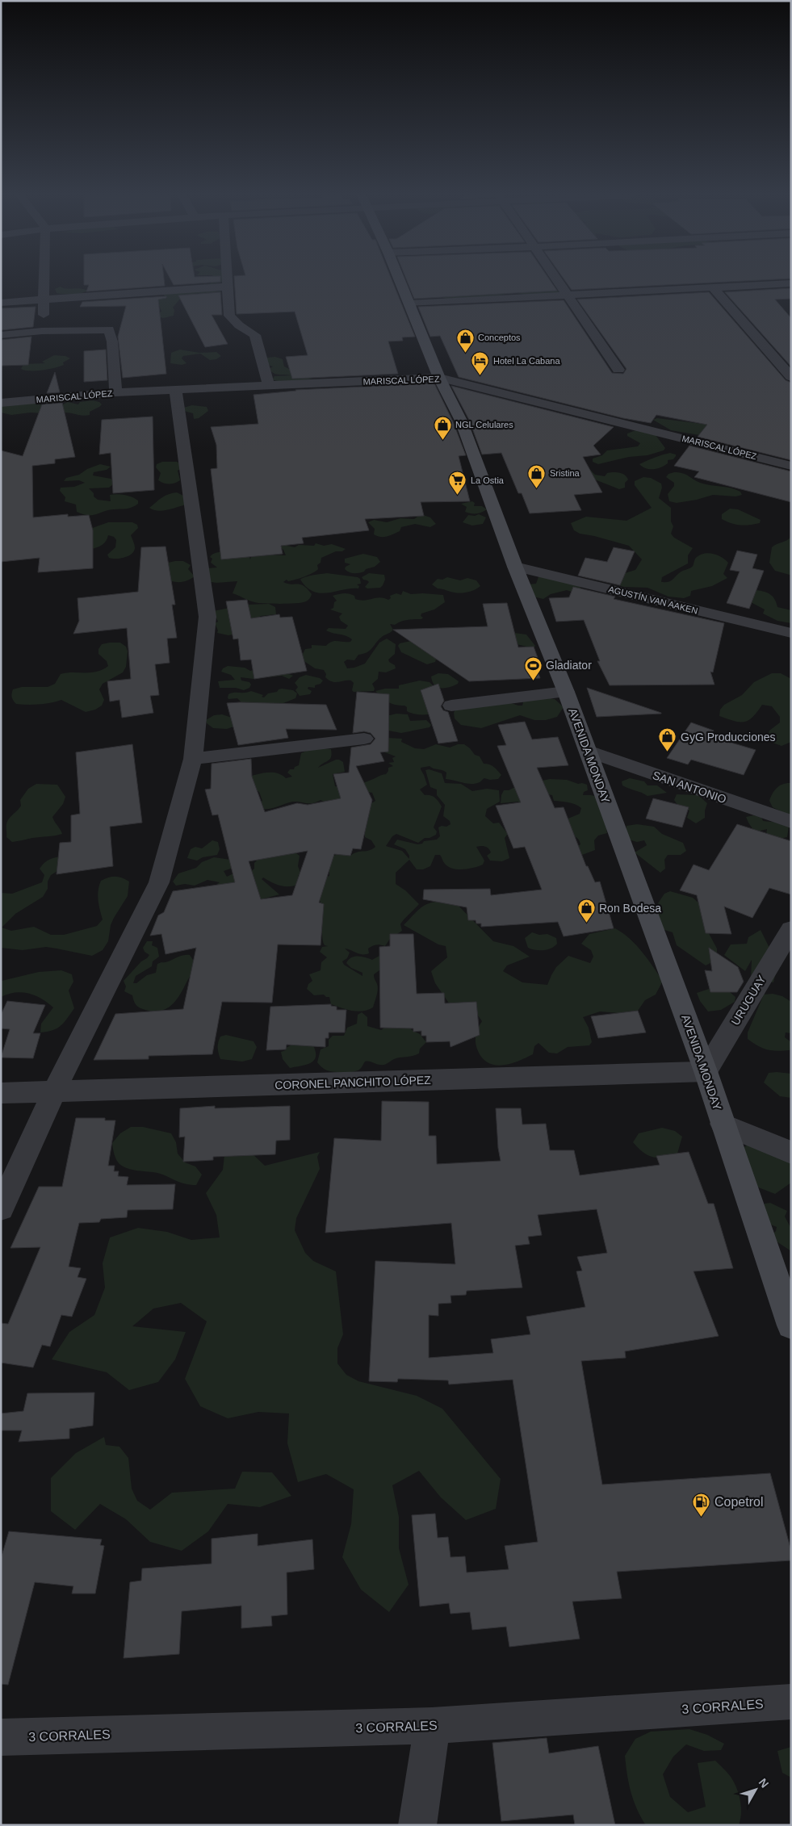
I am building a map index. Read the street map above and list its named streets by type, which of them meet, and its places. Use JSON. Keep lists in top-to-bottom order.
{
  "streets": {
    "main road": ["AVENIDA MONDAY"],
    "street": [
      "MARISCAL LÓPEZ",
      "AGUSTÍN VAN AAKEN",
      "SAN ANTONIO",
      "URUGUAY",
      "CORONEL PANCHITO LÓPEZ",
      "3 CORRALES"
    ]
  },
  "crossings": [
    ["MARISCAL LÓPEZ", "AVENIDA MONDAY"],
    ["AGUSTÍN VAN AAKEN", "AVENIDA MONDAY"],
    ["AVENIDA MONDAY", "SAN ANTONIO"],
    ["AVENIDA MONDAY", "URUGUAY"],
    ["AVENIDA MONDAY", "CORONEL PANCHITO LÓPEZ"],
    ["URUGUAY", "CORONEL PANCHITO LÓPEZ"]
  ],
  "places": {
    "shop": [
      "Conceptos",
      "NGL Celulares",
      "Sristina",
      "GyG Producciones",
      "Ron Bodesa"
    ],
    "hotel": ["Hotel La Cabana"],
    "supermarket": ["La Ostia"],
    "sports": ["Gladiator"],
    "fuel station": ["Copetrol"]
  },
  "north": "top right"
}
